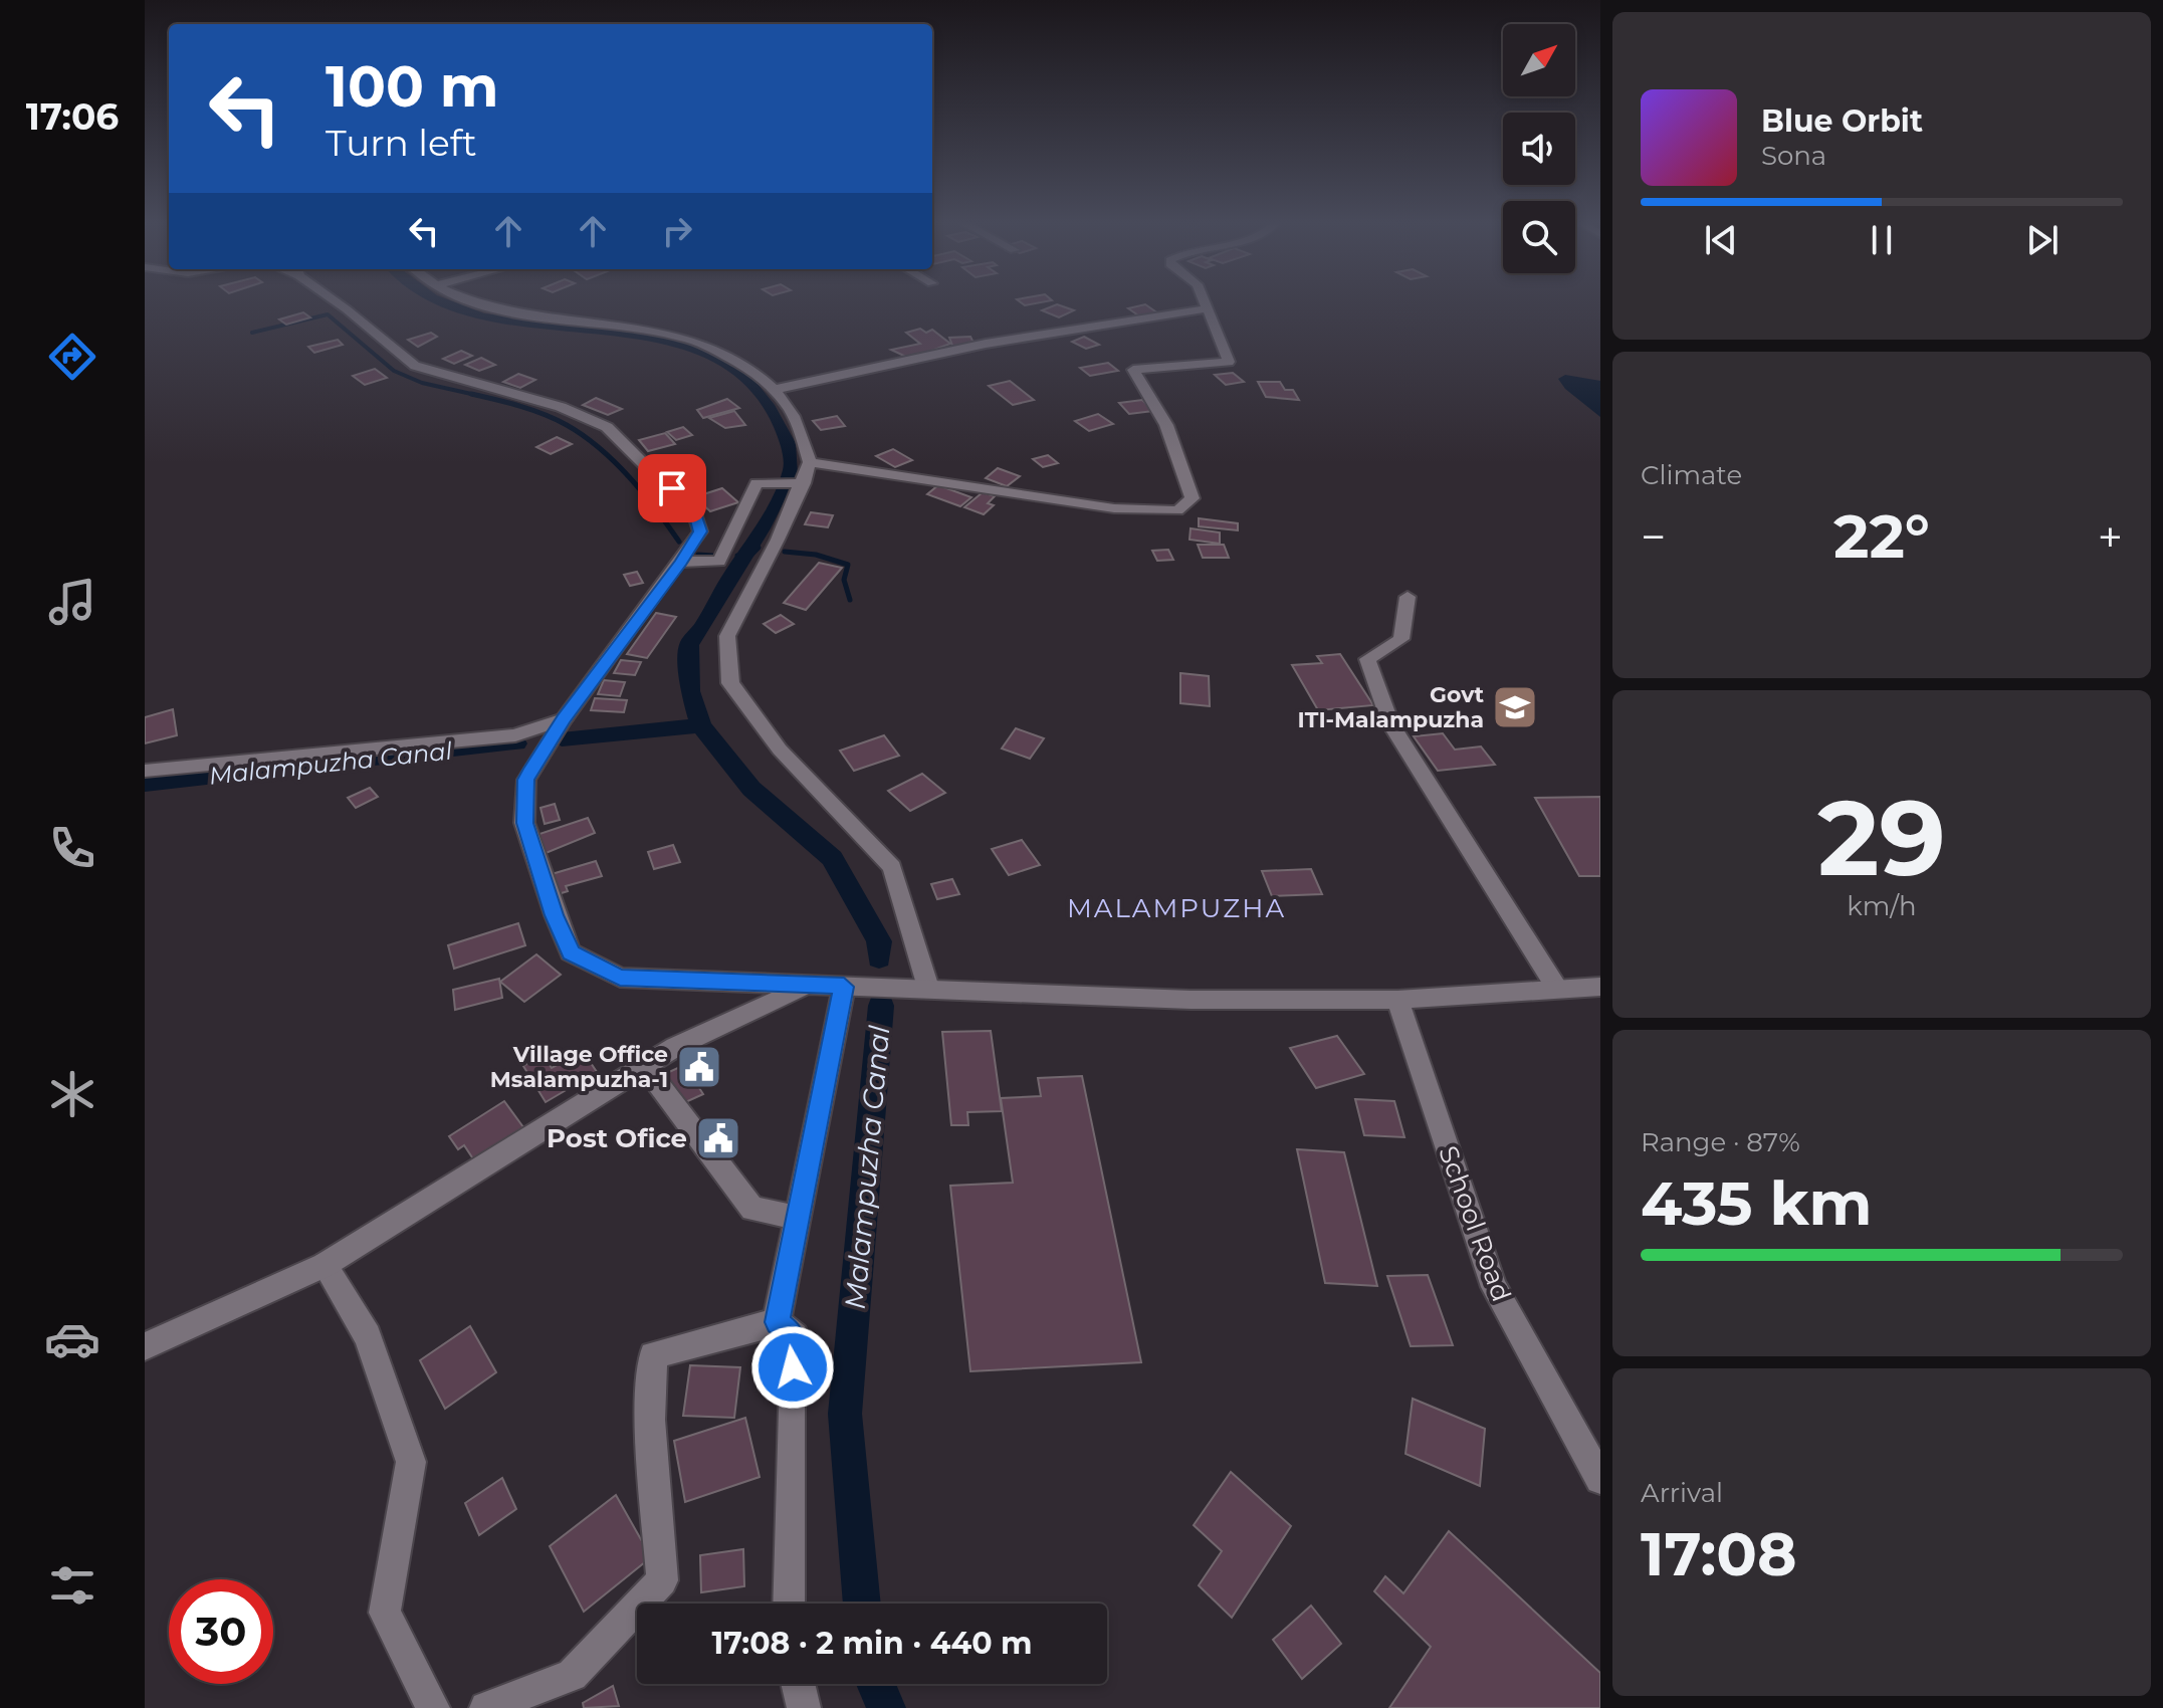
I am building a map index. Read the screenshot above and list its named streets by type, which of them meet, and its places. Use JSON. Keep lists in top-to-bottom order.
{
  "streets": {
    "street": ["School Road"]
  },
  "districts": ["MALAMPUZHA"],
  "water": ["Malampuzha Canal"],
  "places": {
    "school or university": ["Govt ITI-Malampuzha"],
    "public building": ["Village Office Msalampuzha-1", "Post Ofice"]
  },
  "north": "top right",
  "page": {
    "tabs": "17:06",
    "turn": ["100 m", "Turn left"],
    "song": ["Blue Orbit", "Sona"],
    "tile": [
      "Climate",
      ["29", "km/h"],
      ["Range · 87%", "435 km"],
      ["Arrival", "17:08"]
    ],
    "heat": ["−", "22°", "+"],
    "limit": "30",
    "trip": "17:08 · 2 min · 440 m"
  }
}
